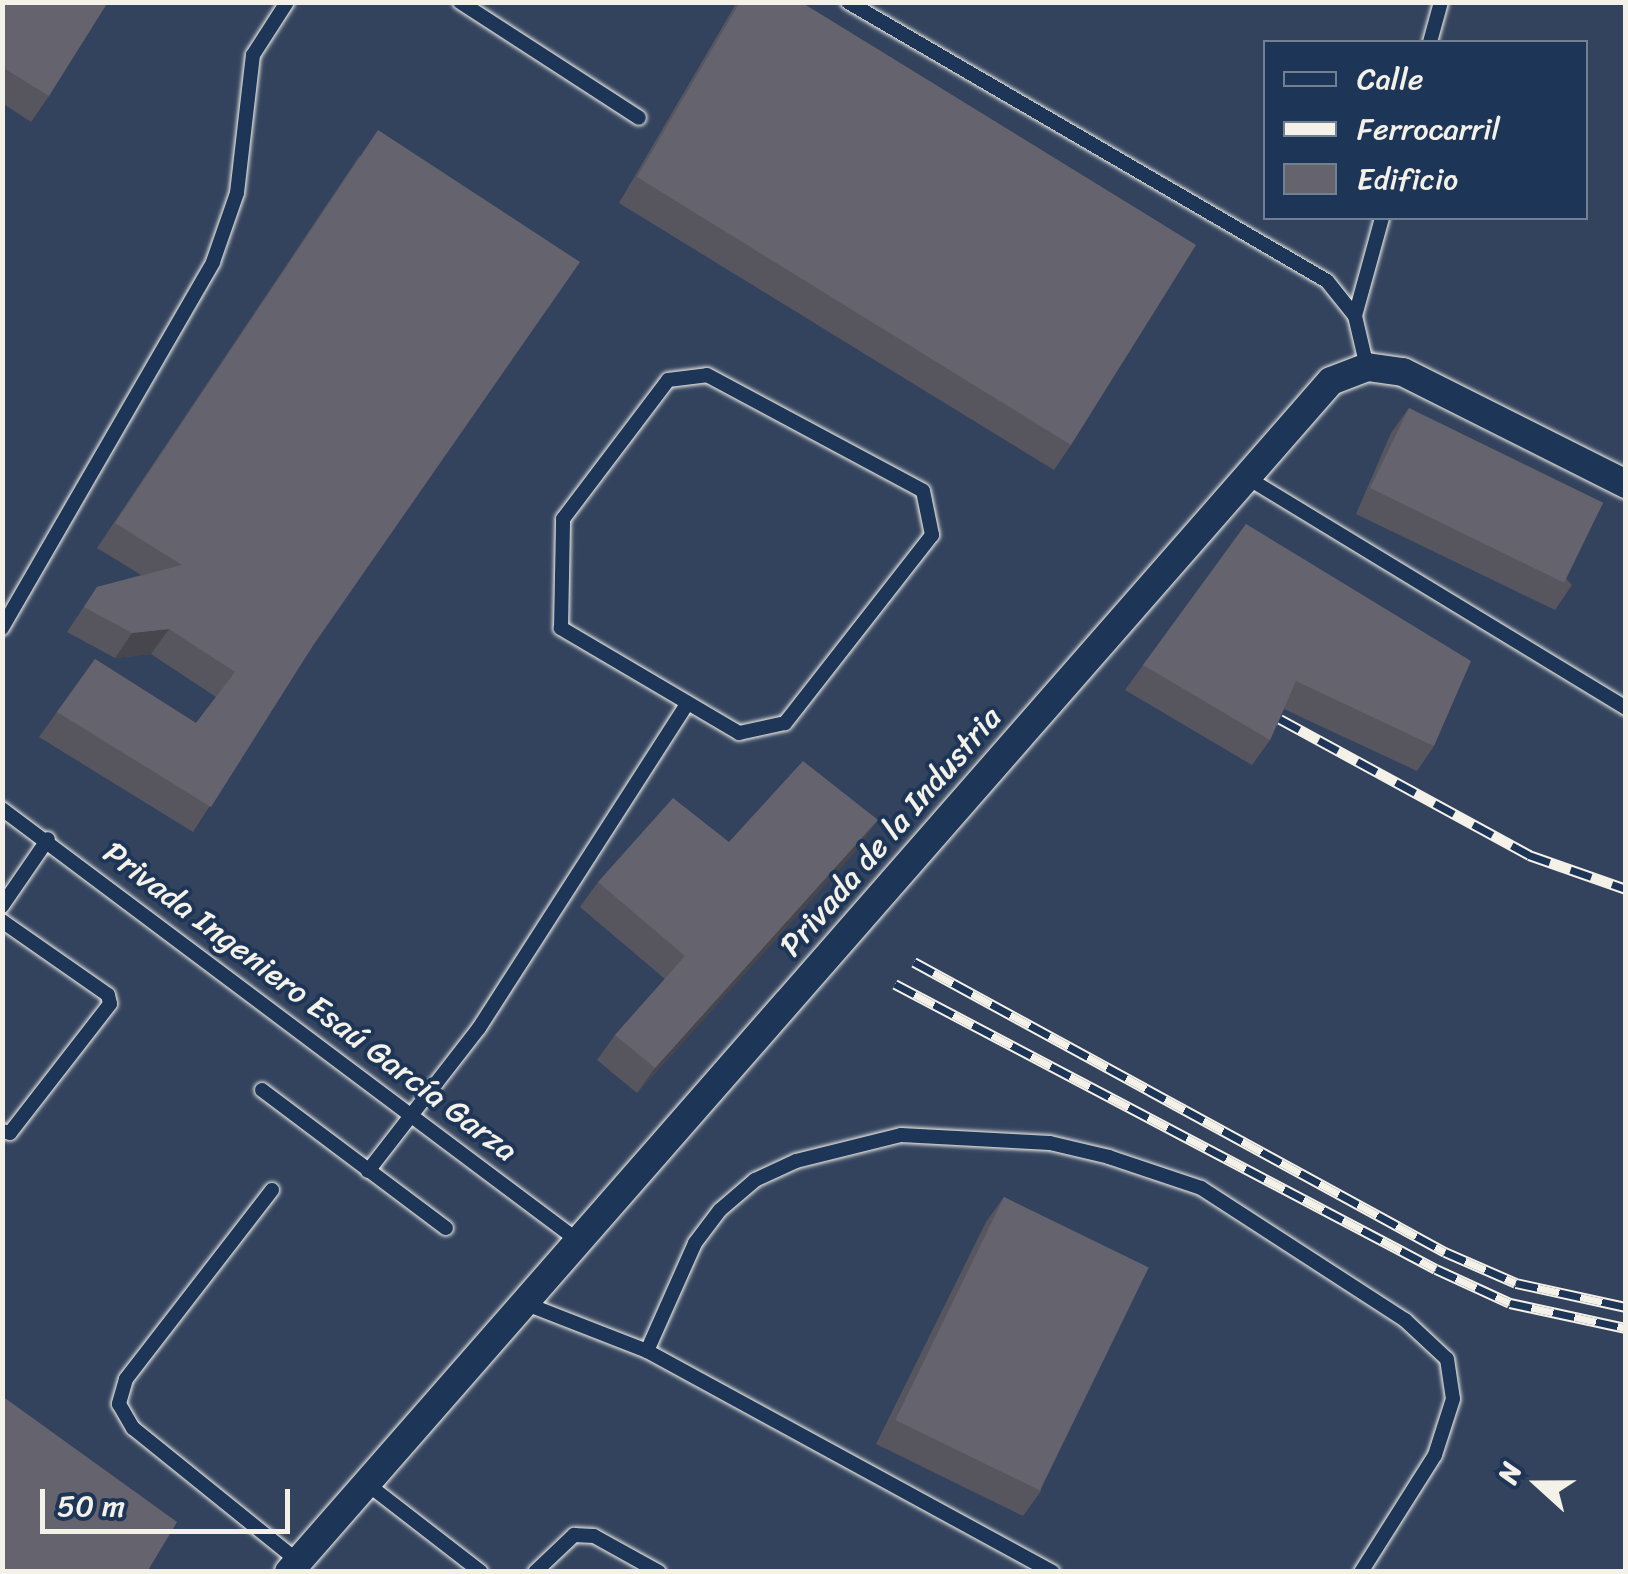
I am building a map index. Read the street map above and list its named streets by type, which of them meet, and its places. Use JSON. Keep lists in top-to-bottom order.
{
  "streets": {
    "street": ["Privada de la Industria"],
    "lane": ["Privada Ingeniero Esaú García Garza"]
  },
  "crossings": [
    ["Privada de la Industria", "Privada Ingeniero Esaú García Garza"]
  ],
  "legend": ["Calle", "Ferrocarril", "Edificio"],
  "scale_bar": "50 m",
  "north": "left"
}
